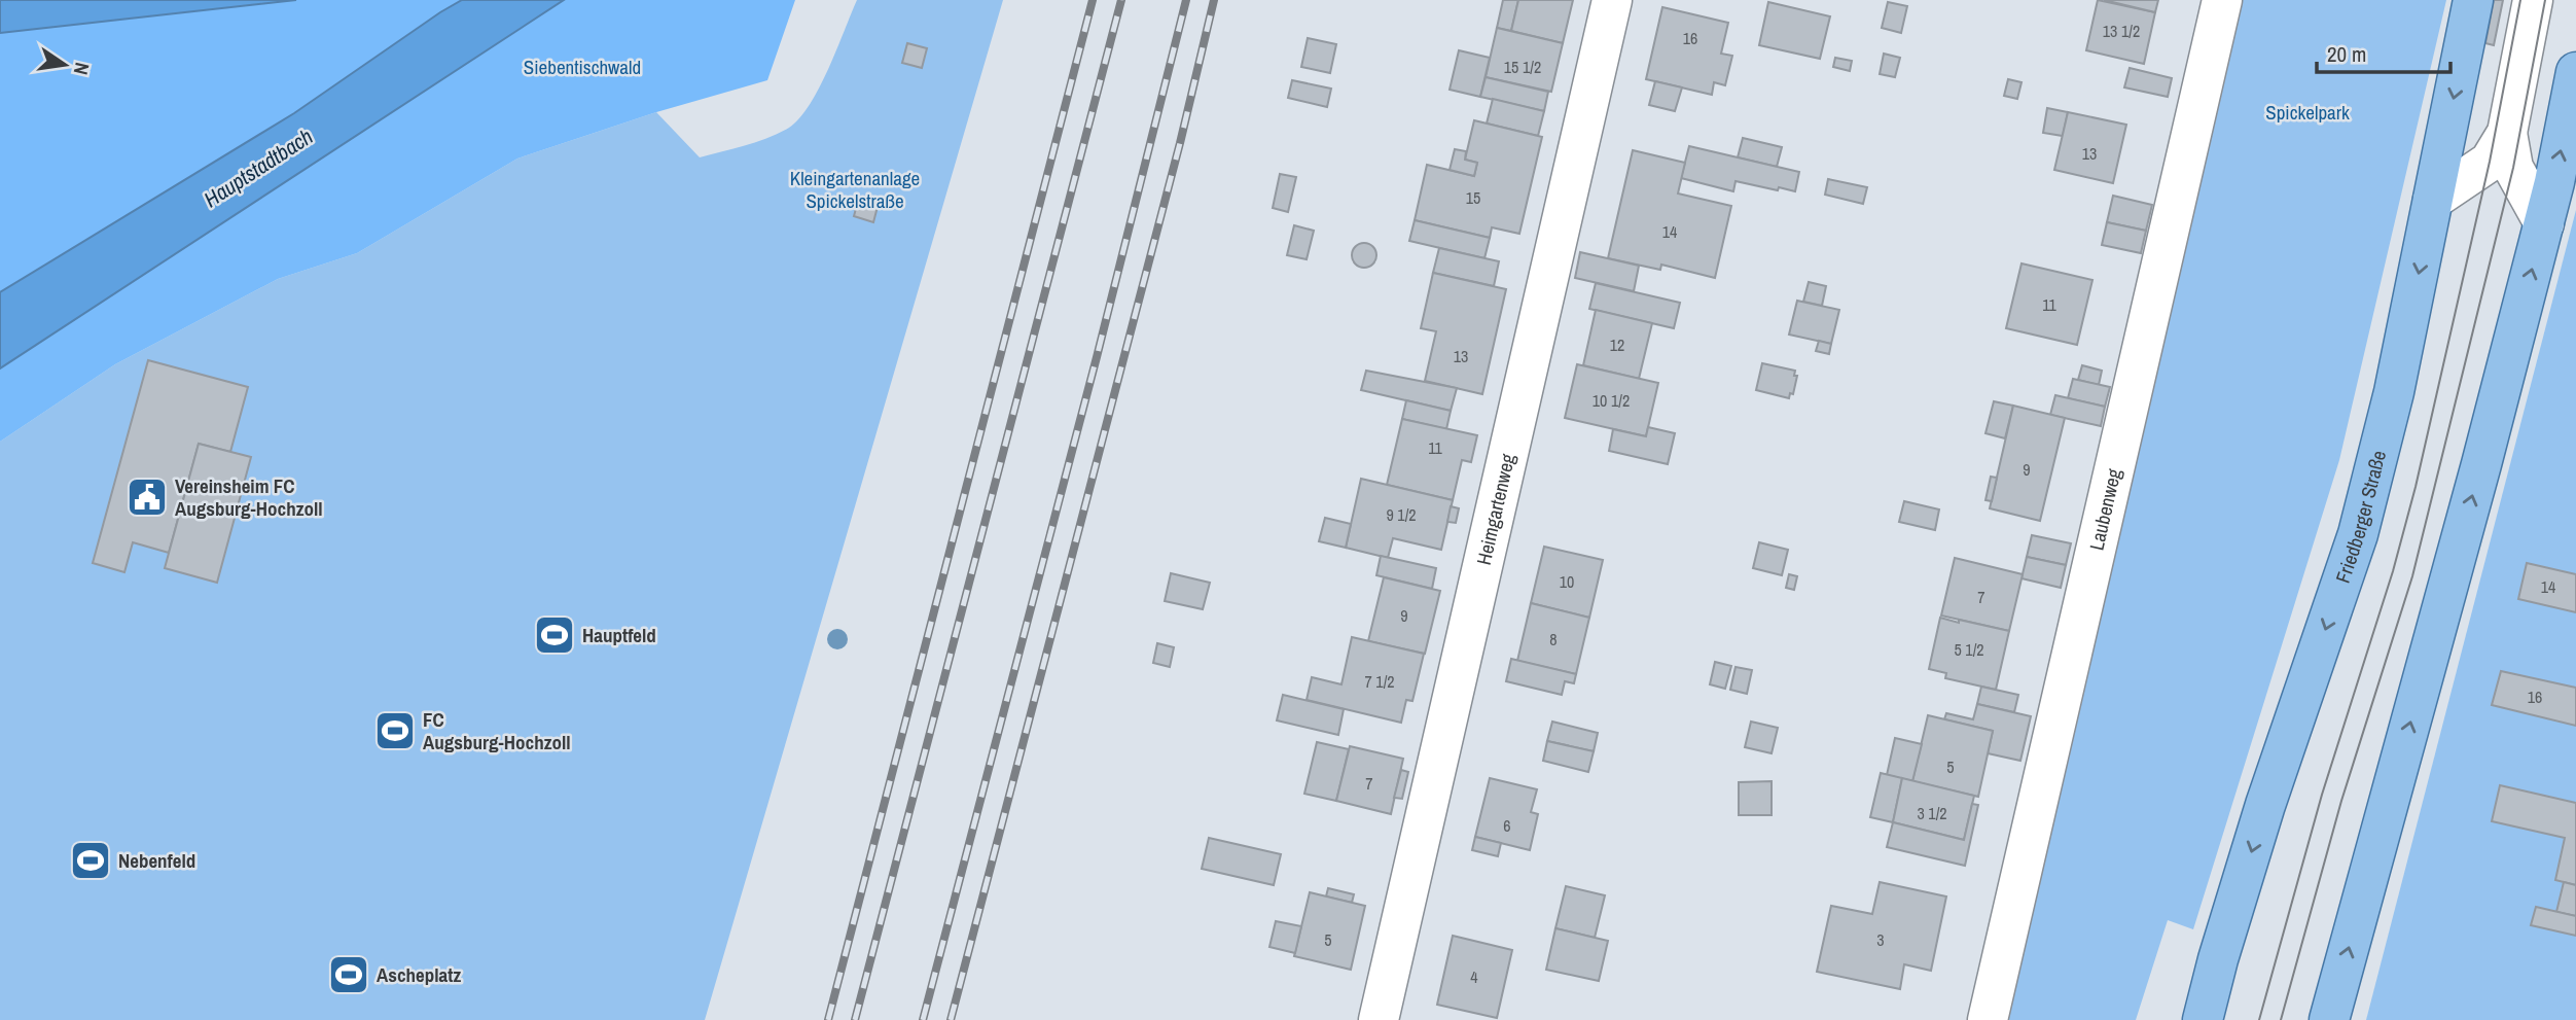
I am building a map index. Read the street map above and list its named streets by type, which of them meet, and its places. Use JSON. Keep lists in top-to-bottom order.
{
  "streets": {
    "main road": ["Friedberger Straße"],
    "street": ["Laubenweg", "Heimgartenweg"]
  },
  "water": ["Hauptstadtbach"],
  "parks": ["Siebentischwald", "Spickelpark", "Kleingartenanlage Spickelstraße"],
  "places": {
    "public building": ["Vereinsheim FC Augsburg-Hochzoll"],
    "sports": [
      "Hauptfeld",
      "FC Augsburg-Hochzoll",
      "Nebenfeld",
      "Ascheplatz"
    ]
  },
  "house_numbers": [
    "13 1/2",
    "16",
    "15 1/2",
    "13",
    "15",
    "14",
    "11",
    "12",
    "13",
    "10 1/2",
    "11",
    "9",
    "9 1/2",
    "10",
    "14",
    "7",
    "9",
    "8",
    "5 1/2",
    "7 1/2",
    "16",
    "5",
    "7",
    "3 1/2",
    "6",
    "5",
    "3",
    "4"
  ],
  "scale_bar": "20 m",
  "north": "right"
}
